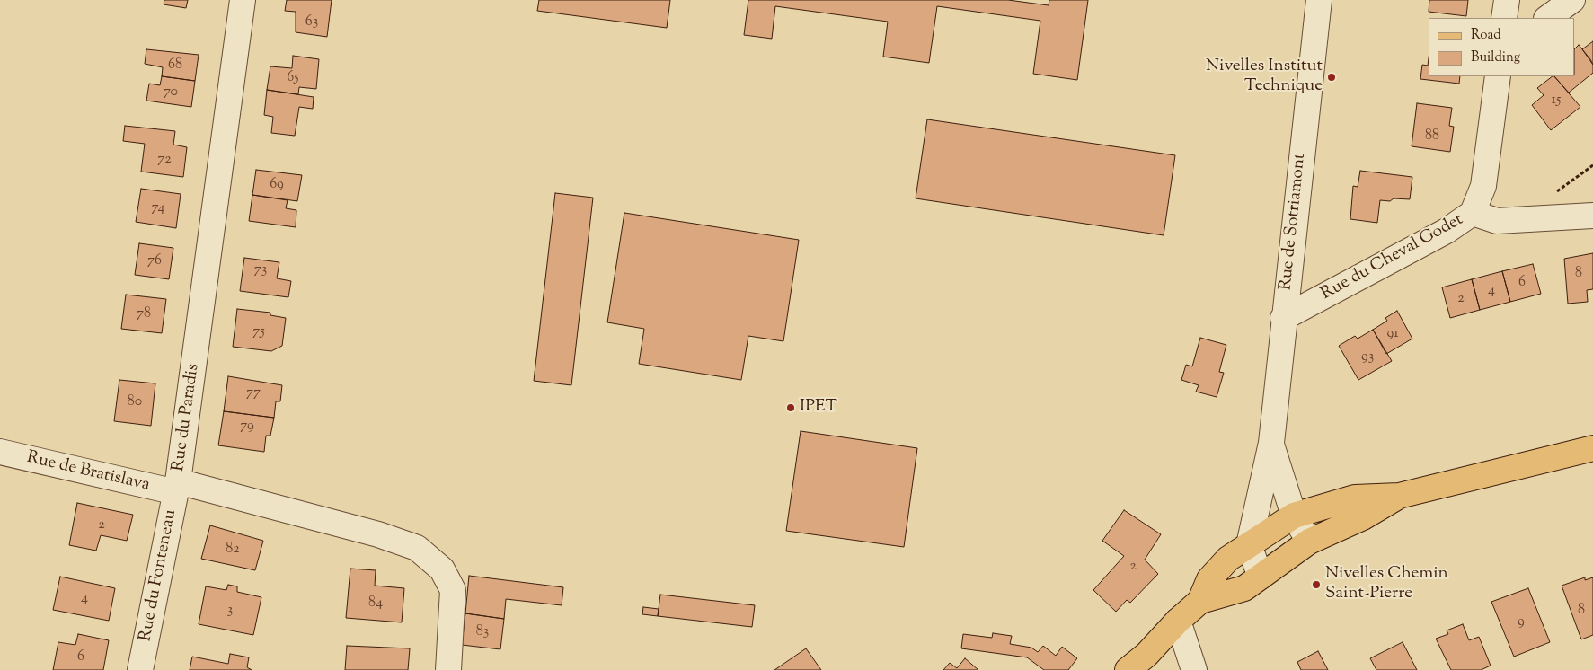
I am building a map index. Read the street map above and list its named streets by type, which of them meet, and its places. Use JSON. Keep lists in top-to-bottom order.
{
  "streets": {
    "street": [
      "Rue de Sotriamont",
      "Rue du Cheval Godet",
      "Rue du Paradis",
      "Rue de Bratislava",
      "Rue du Fonteneau"
    ]
  },
  "crossings": [
    ["Rue de Sotriamont", "Rue du Cheval Godet"],
    ["Rue du Paradis", "Rue de Bratislava"],
    ["Rue du Paradis", "Rue du Fonteneau"],
    ["Rue de Bratislava", "Rue du Fonteneau"]
  ],
  "places": ["Nivelles Institut Technique", "IPET", "Nivelles Chemin Saint-Pierre"],
  "house_numbers": [
    "63",
    "68",
    "65",
    "70",
    "15",
    "88",
    "72",
    "69",
    "74",
    "76",
    "73",
    "8",
    "6",
    "4",
    "2",
    "78",
    "75",
    "91",
    "93",
    "77",
    "80",
    "79",
    "2",
    "82",
    "2",
    "4",
    "84",
    "3",
    "8",
    "9",
    "83",
    "6"
  ],
  "legend": ["Road", "Building"]
}
